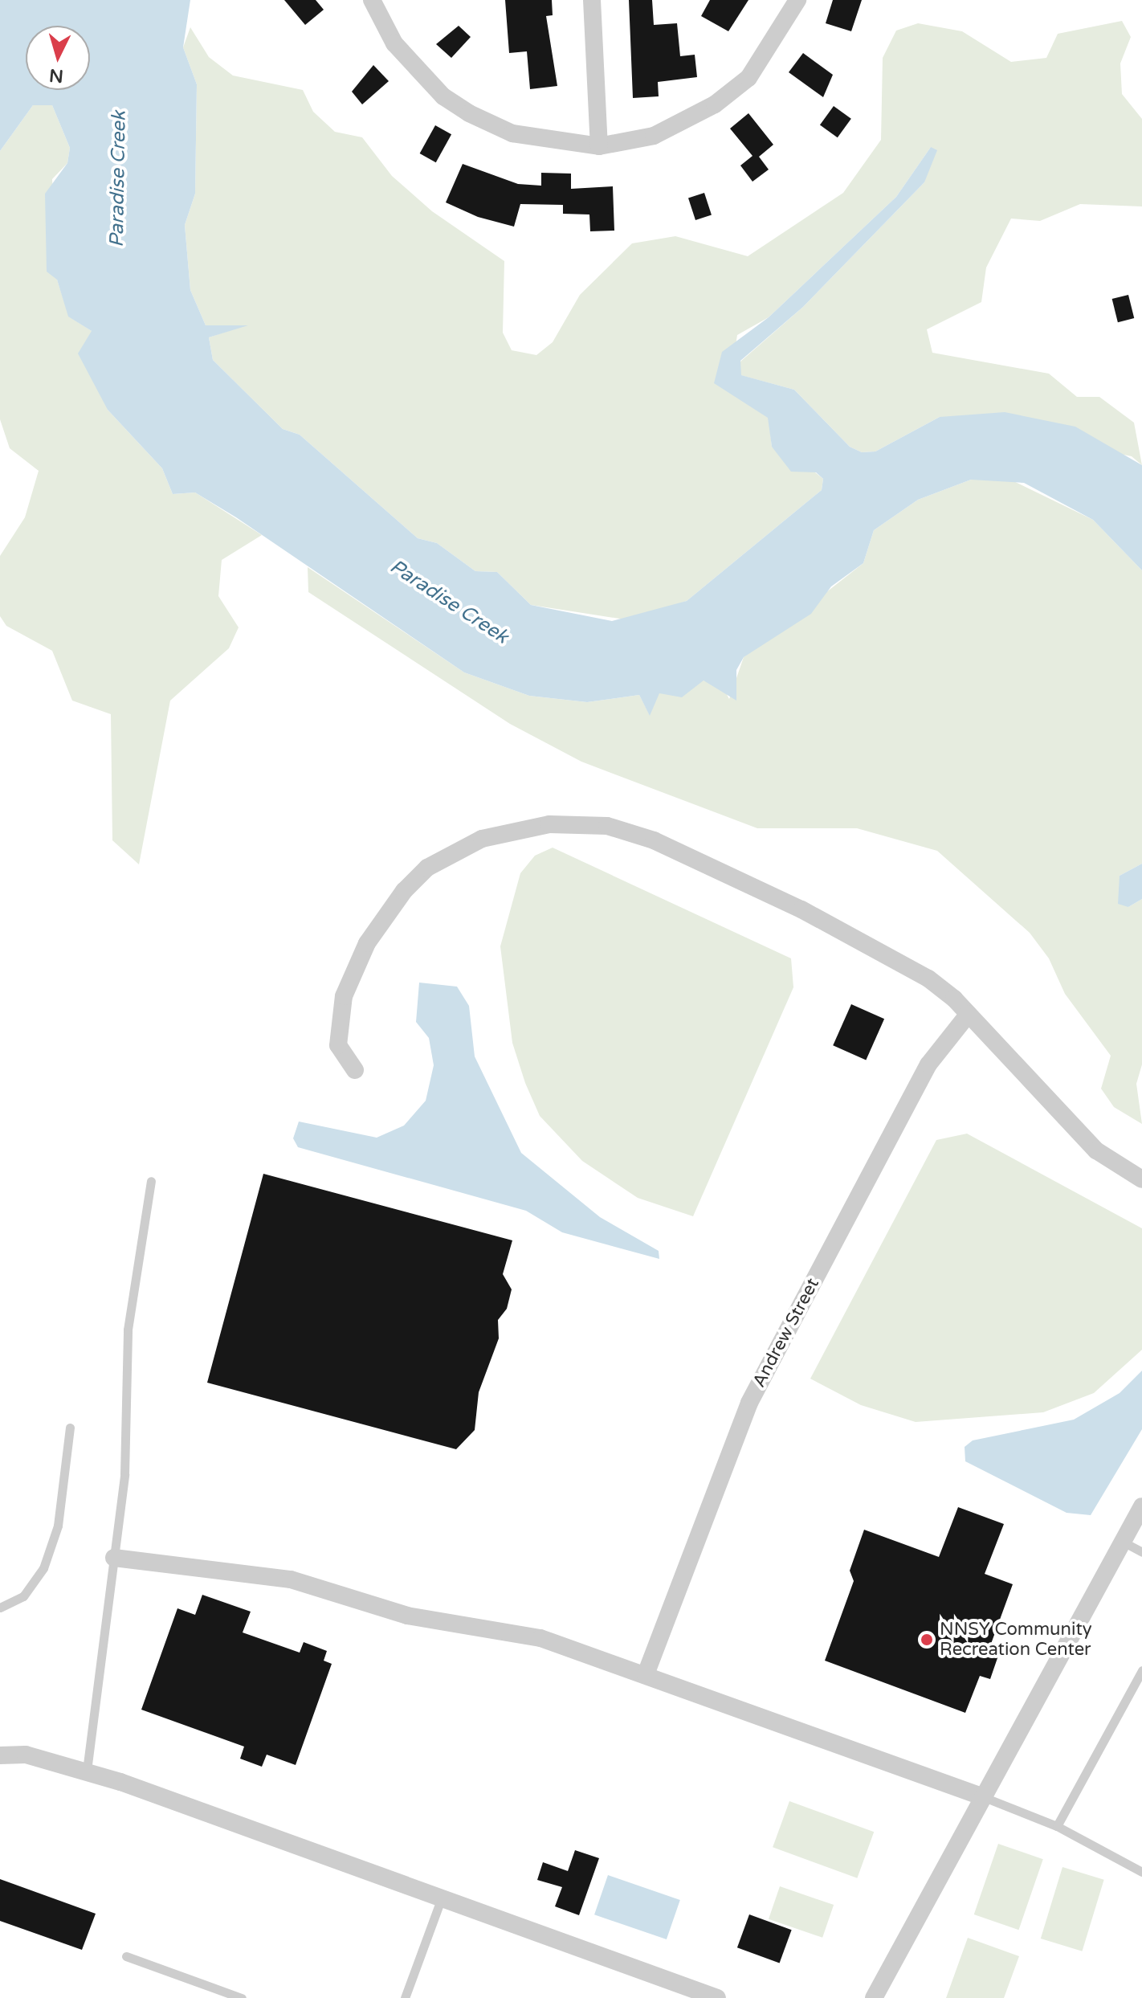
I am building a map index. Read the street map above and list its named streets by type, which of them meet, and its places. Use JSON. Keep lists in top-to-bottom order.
{
  "streets": {
    "street": ["Andrew Street"]
  },
  "water": ["Paradise Creek"],
  "places": ["NNSY Community Recreation Center"],
  "north": "bottom"
}
